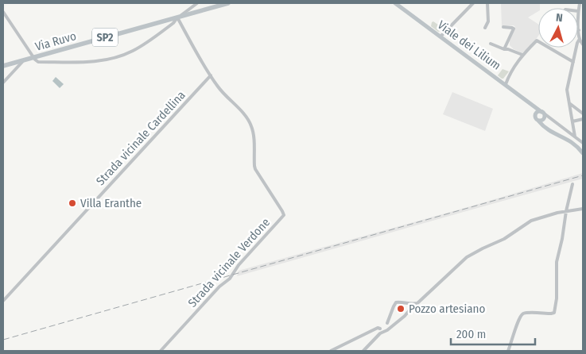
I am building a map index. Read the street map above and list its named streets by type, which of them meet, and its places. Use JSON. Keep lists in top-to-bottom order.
{
  "streets": {
    "main road": ["SP2", "Via Ruvo", "Viale dei Lilium"],
    "street": ["Strada vicinale Cardellina", "Strada vicinale Verdone"]
  },
  "crossings": [
    ["Via Ruvo", "Strada vicinale Verdone"],
    ["Strada vicinale Cardellina", "Strada vicinale Verdone"]
  ],
  "places": ["Villa Eranthe", "Pozzo artesiano"],
  "scale_bar": "200 m",
  "north": "top"
}
